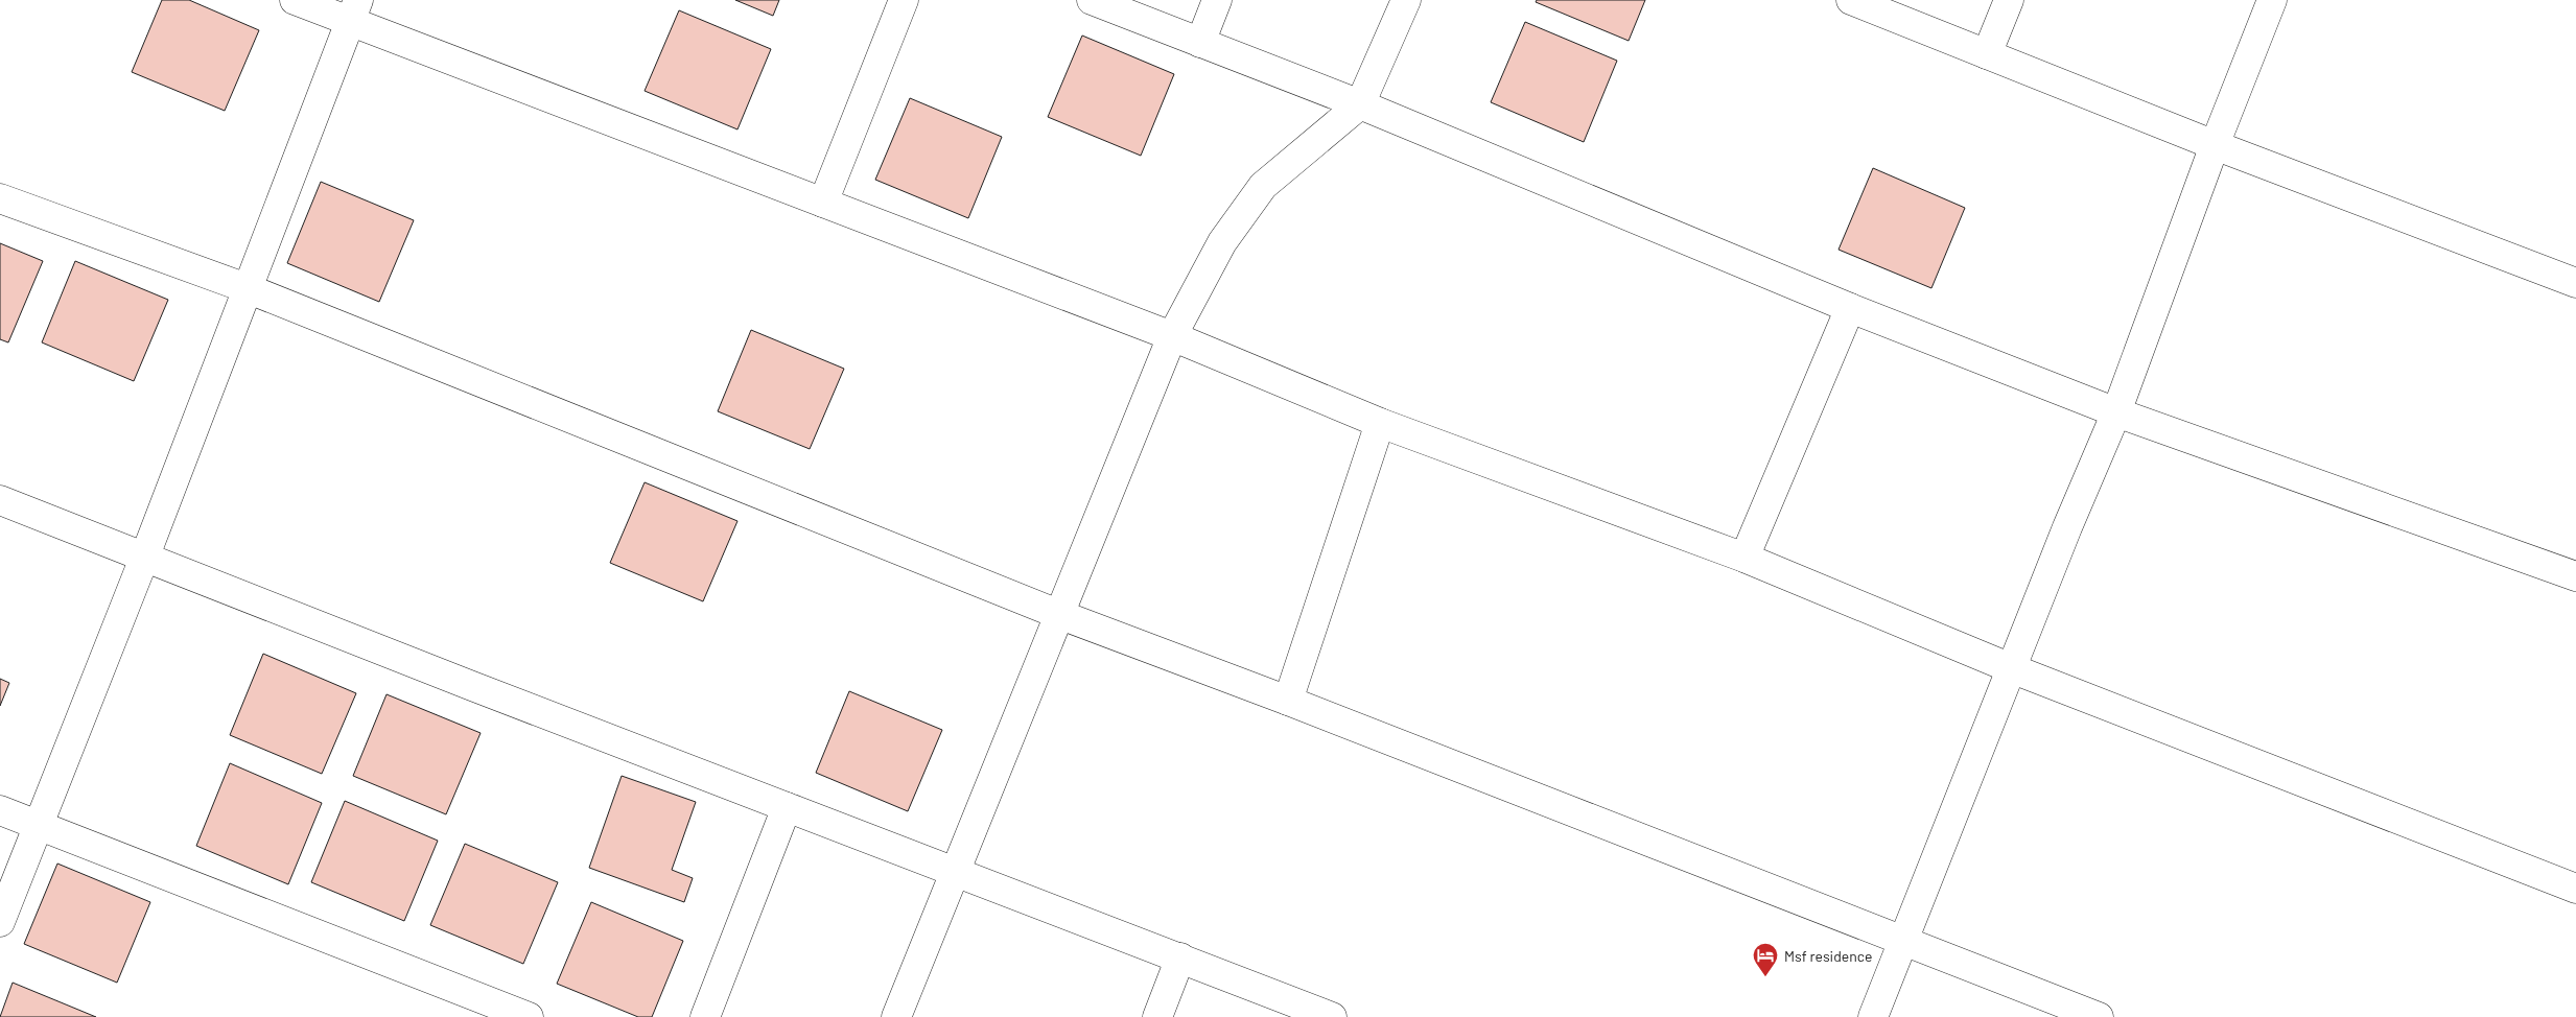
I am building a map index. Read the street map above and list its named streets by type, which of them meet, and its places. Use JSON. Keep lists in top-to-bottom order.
{
  "places": {
    "hotel": ["Msf residence"]
  }
}
